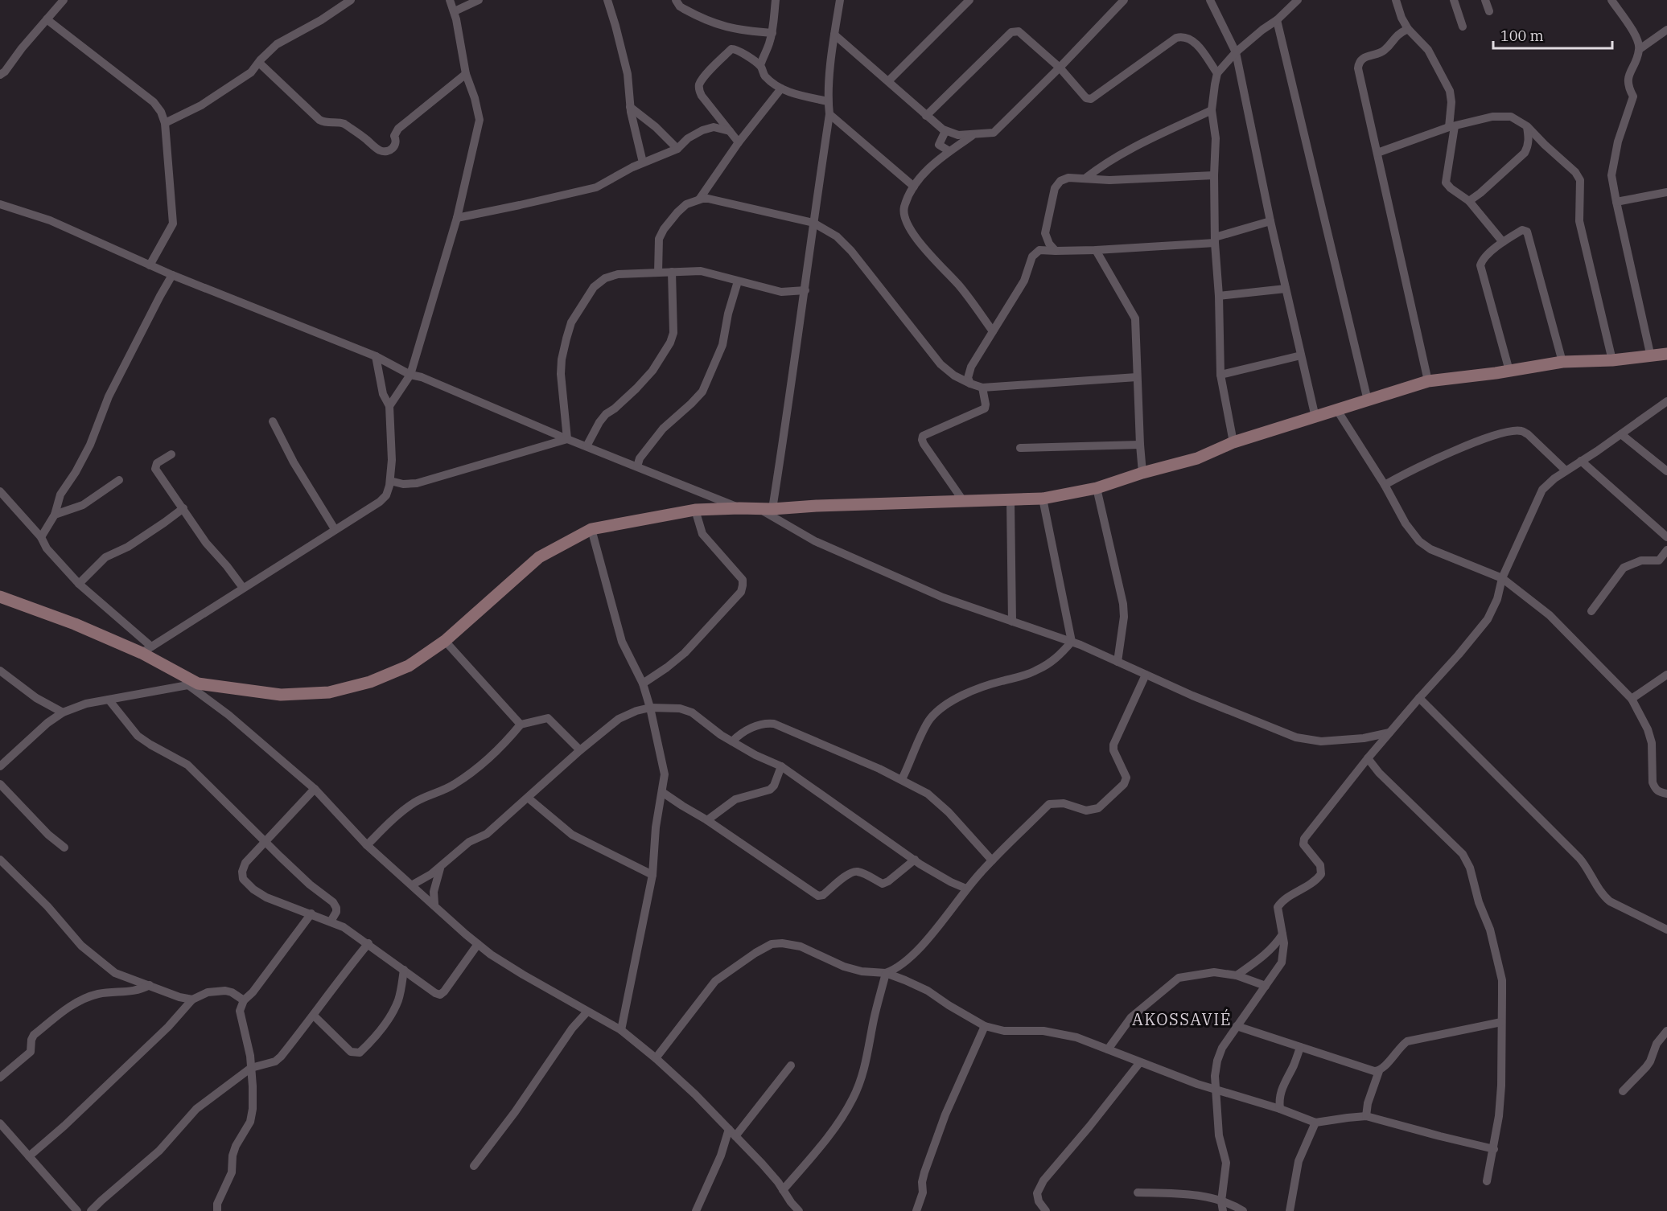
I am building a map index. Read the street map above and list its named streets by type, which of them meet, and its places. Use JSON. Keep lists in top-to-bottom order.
{
  "districts": ["AKOSSAVIÉ"],
  "scale_bar": "100 m"
}
